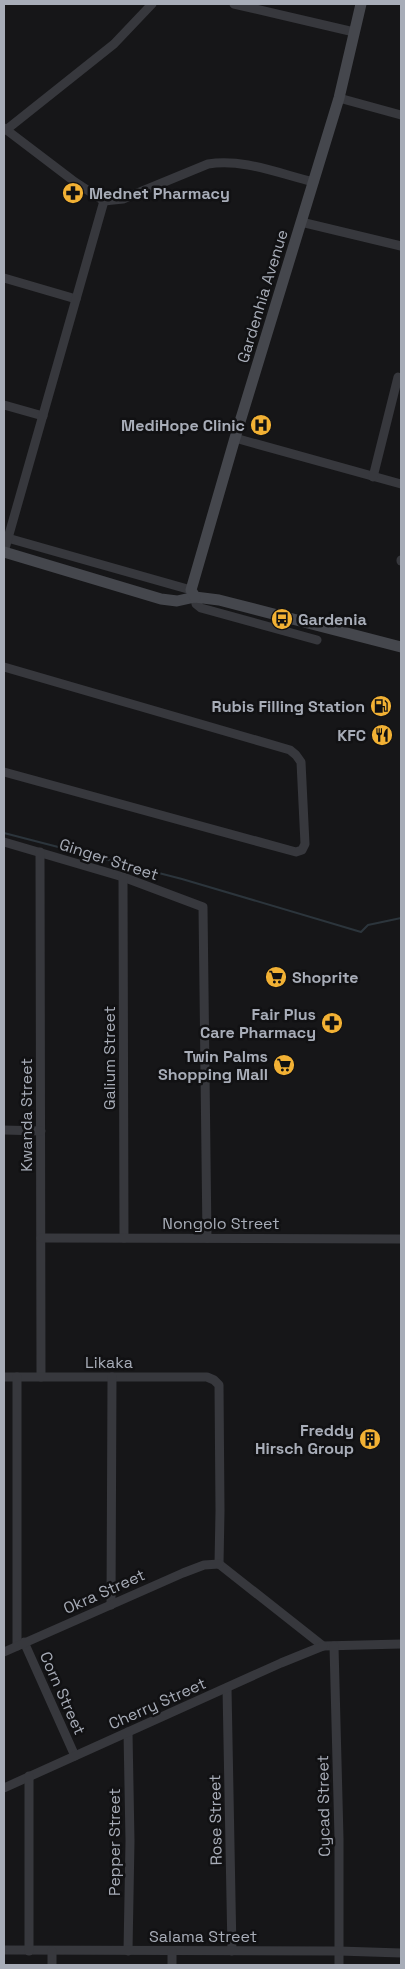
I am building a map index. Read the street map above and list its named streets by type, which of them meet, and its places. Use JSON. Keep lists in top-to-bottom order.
{
  "streets": {
    "main road": ["Gardenhia Avenue"],
    "street": [
      "Ginger Street",
      "Galium Street",
      "Kwanda Street",
      "Nongolo Street",
      "Likaka",
      "Okra Street",
      "Corn Street",
      "Cherry Street",
      "Cycad Street",
      "Rose Street",
      "Pepper Street",
      "Salama Street"
    ]
  },
  "crossings": [
    ["Ginger Street", "Galium Street"],
    ["Ginger Street", "Kwanda Street"],
    ["Ginger Street", "Nongolo Street"],
    ["Galium Street", "Nongolo Street"],
    ["Kwanda Street", "Nongolo Street"],
    ["Kwanda Street", "Likaka"],
    ["Likaka", "Okra Street"],
    ["Okra Street", "Corn Street"],
    ["Corn Street", "Cherry Street"],
    ["Cherry Street", "Rose Street"],
    ["Cherry Street", "Pepper Street"],
    ["Cycad Street", "Salama Street"],
    ["Rose Street", "Salama Street"],
    ["Pepper Street", "Salama Street"]
  ],
  "places": {
    "pharmacy": ["Mednet Pharmacy", "Fair Plus Care Pharmacy"],
    "hospital": ["MediHope Clinic"],
    "bus stop": ["Gardenia"],
    "fuel station": ["Rubis Filling Station"],
    "restaurant": ["KFC"],
    "supermarket": ["Shoprite", "Twin Palms Shopping Mall"],
    "building": ["Freddy Hirsch Group"]
  }
}
